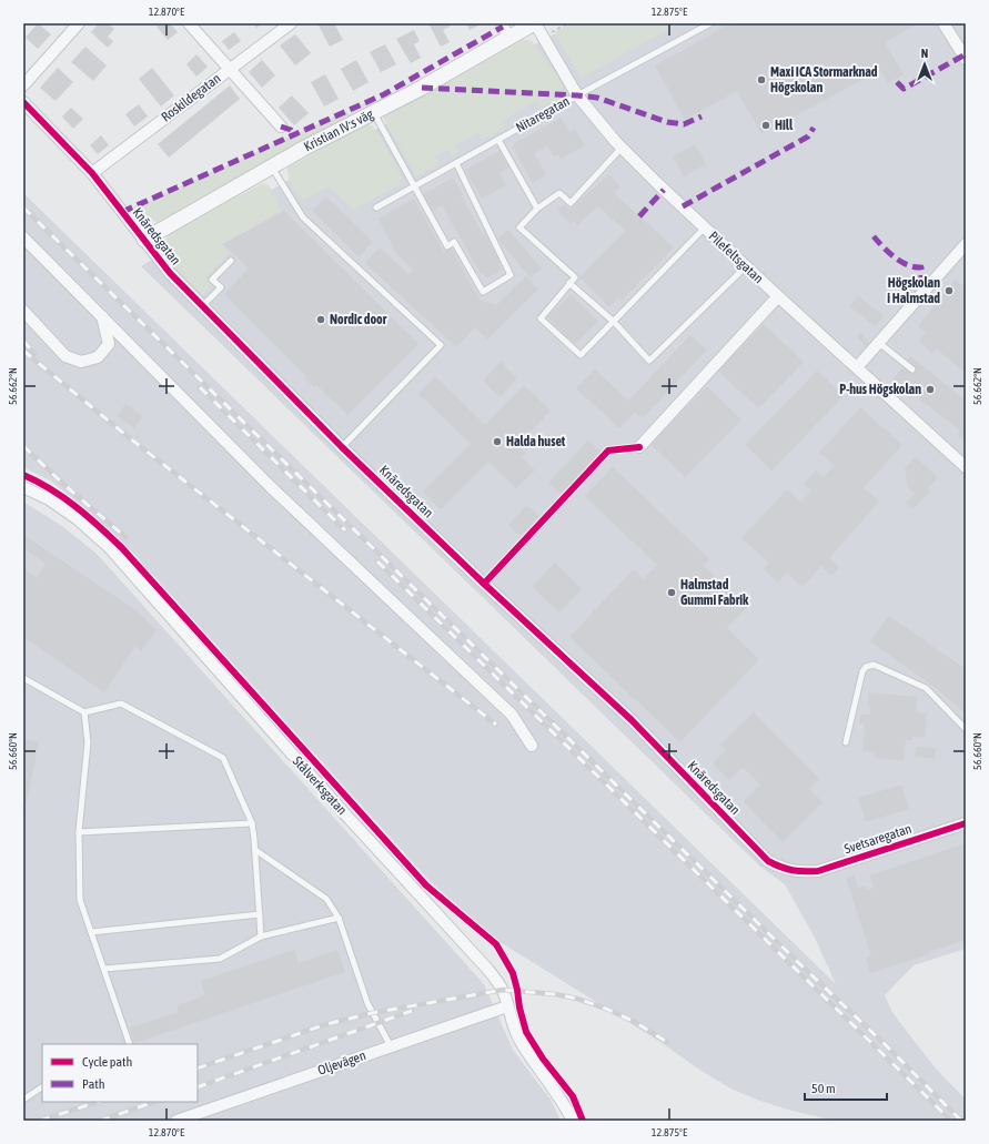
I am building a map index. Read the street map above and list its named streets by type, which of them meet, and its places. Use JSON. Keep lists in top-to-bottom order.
{
  "streets": {
    "street": [
      "Roskildegatan",
      "Kristian IV:s väg",
      "Knäredsgatan",
      "Pilefeltsgatan",
      "Stålverksgatan",
      "Svetsaregatan",
      "Oljevägen"
    ],
    "lane": ["Nitaregatan"]
  },
  "crossings": [
    ["Roskildegatan", "Knäredsgatan"],
    ["Nitaregatan", "Pilefeltsgatan"],
    ["Kristian IV:s väg", "Knäredsgatan"],
    ["Kristian IV:s väg", "Pilefeltsgatan"],
    ["Knäredsgatan", "Svetsaregatan"],
    ["Stålverksgatan", "Oljevägen"]
  ],
  "places": [
    "Maxi ICA Stormarknad Högskolan",
    "Hill",
    "Högskolan i Halmstad",
    "Nordic door",
    "P-hus Högskolan",
    "Halda huset",
    "Halmstad Gummi Fabrik"
  ],
  "legend": ["Cycle path", "Path"],
  "scale_bar": "50 m",
  "north": "top",
  "coordinates": [
    "12.870°E",
    "12.875°E",
    "56.662°N",
    "56.660°N"
  ]
}
